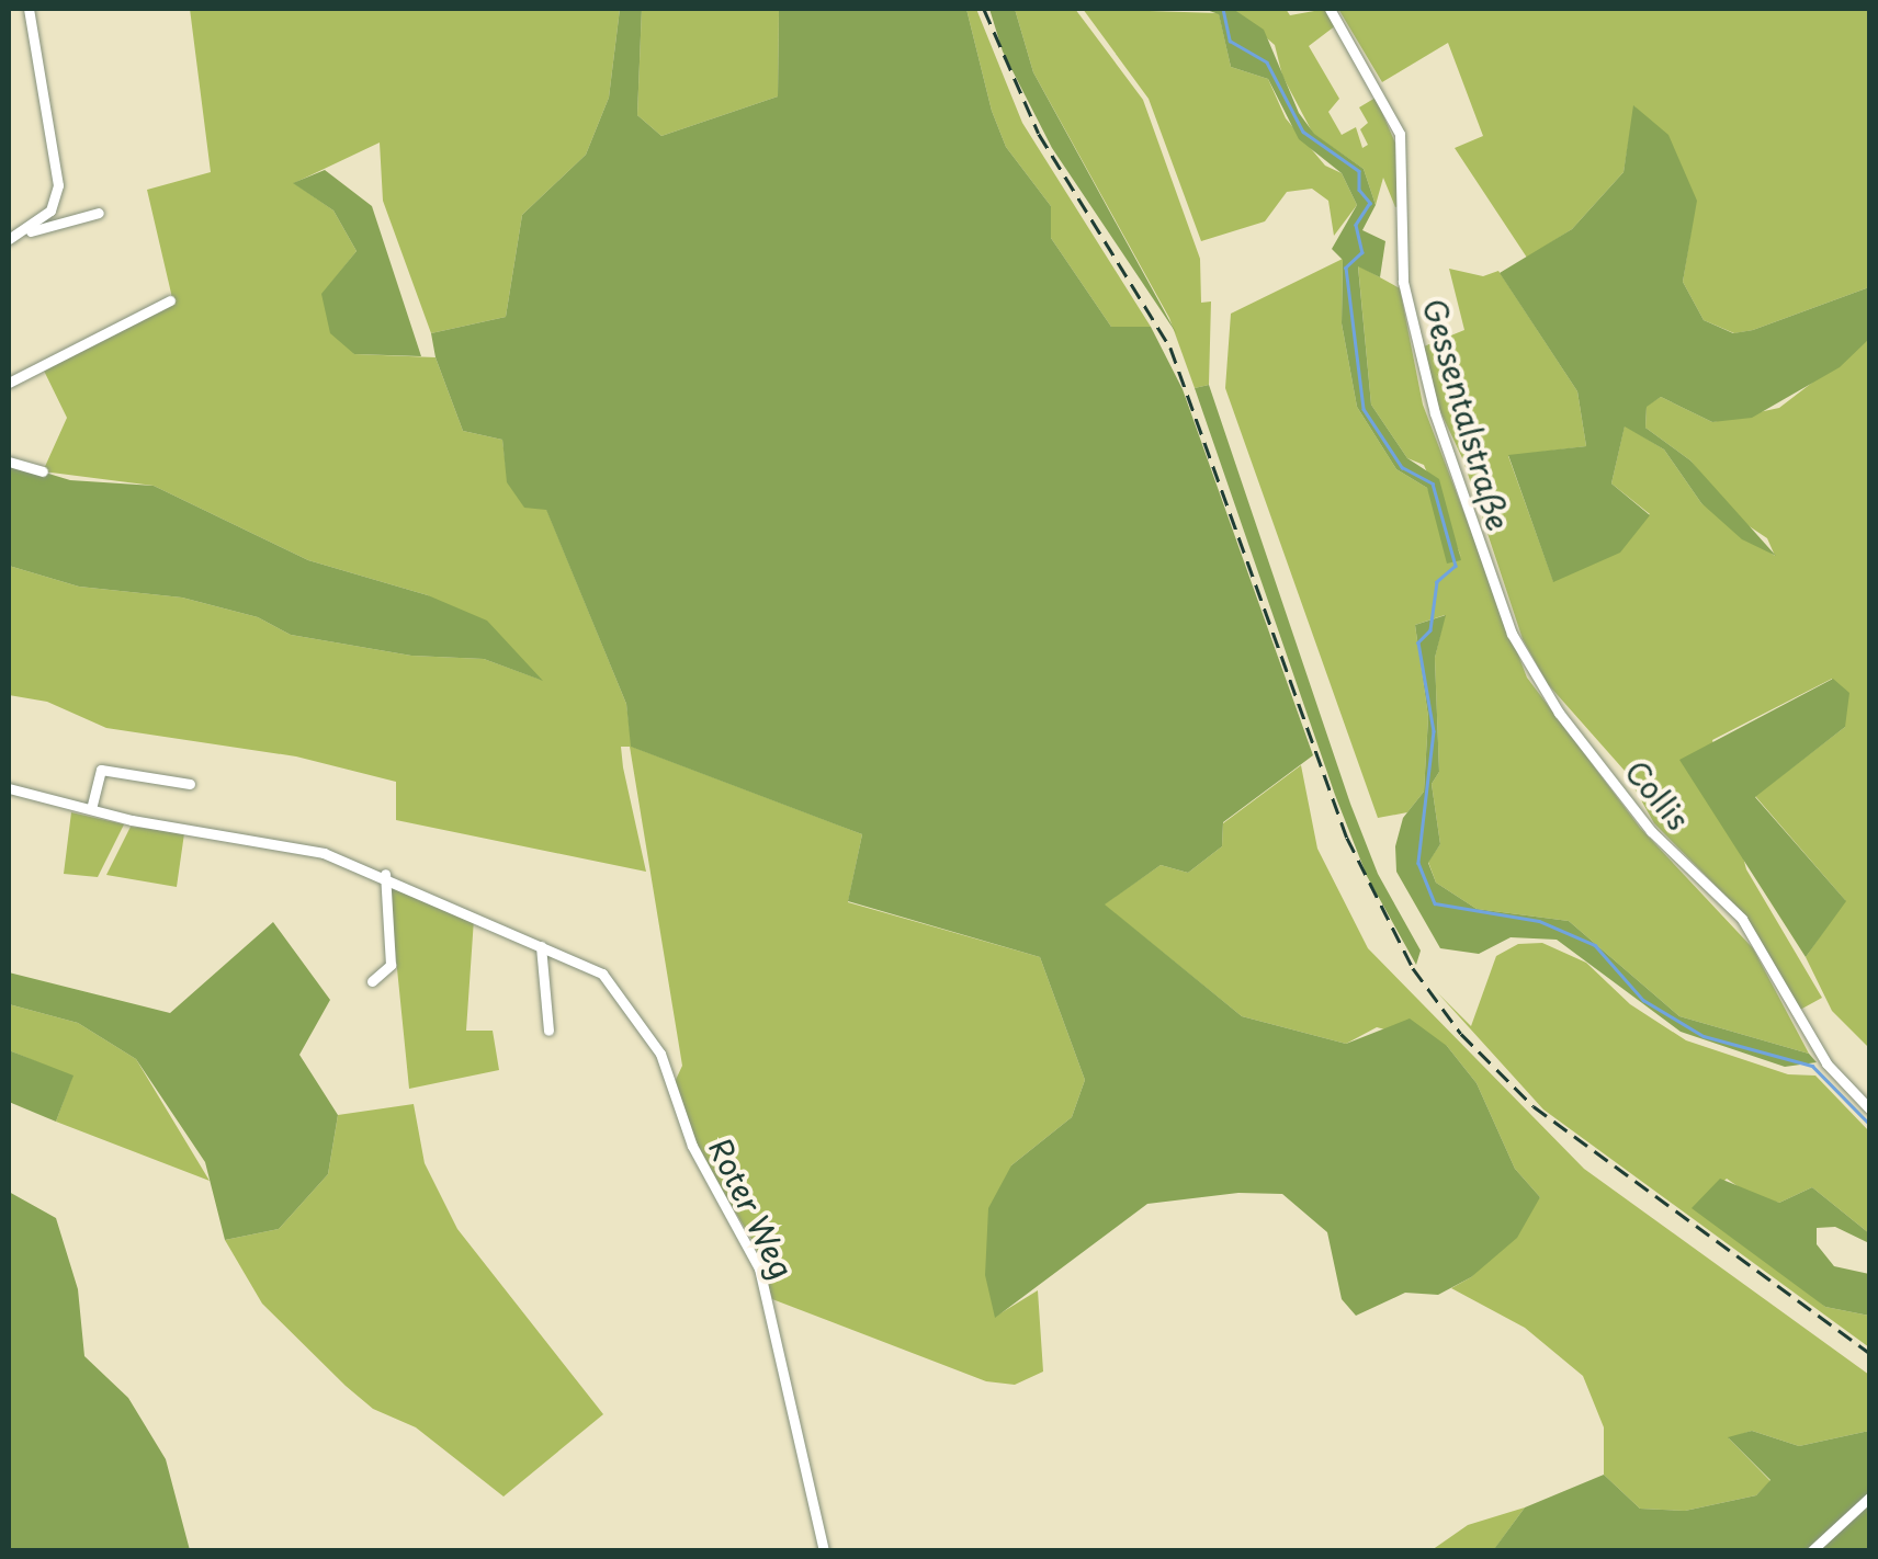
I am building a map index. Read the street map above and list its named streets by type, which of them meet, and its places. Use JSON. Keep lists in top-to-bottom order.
{
  "streets": {
    "street": ["Gessentalstraße", "Collis", "Roter Weg"]
  },
  "crossings": [
    ["Gessentalstraße", "Collis"]
  ]
}
